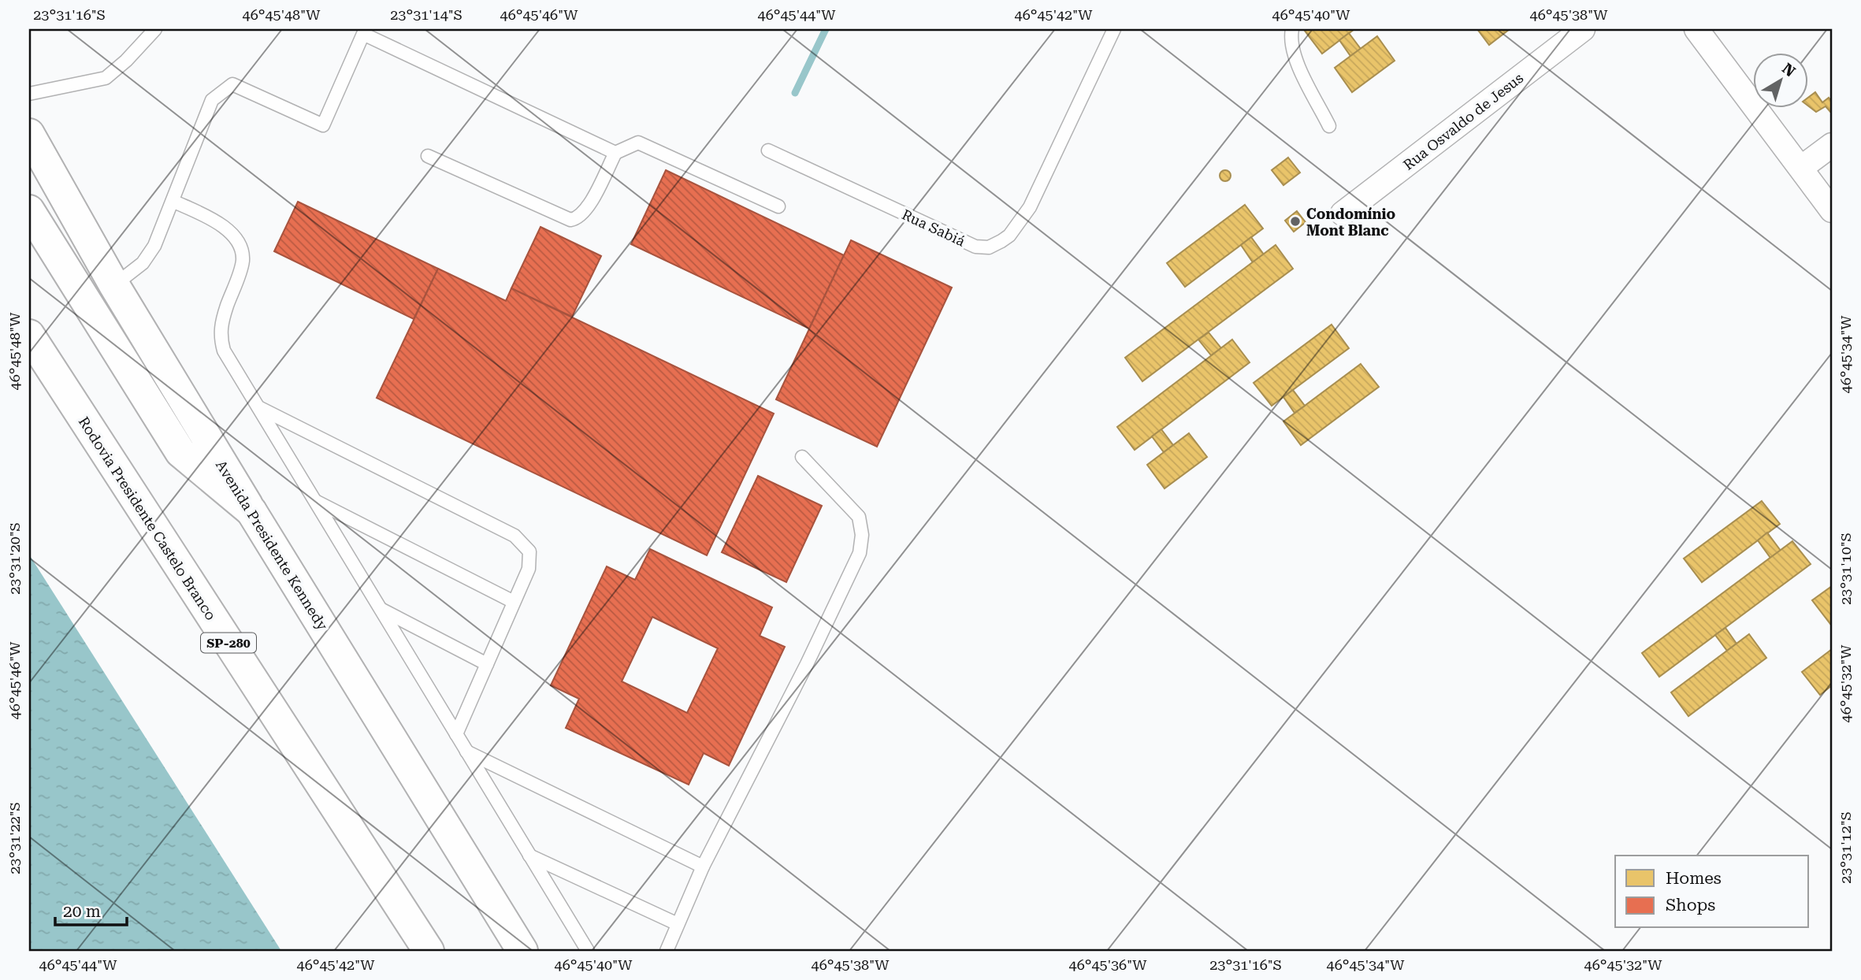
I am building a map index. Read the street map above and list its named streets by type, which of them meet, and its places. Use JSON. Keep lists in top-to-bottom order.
{
  "streets": {
    "main road": ["Rodovia Presidente Castelo Branco", "Avenida Presidente Kennedy", "SP-280"],
    "street": ["Rua Osvaldo de Jesus"],
    "lane": ["Rua Sabiá"]
  },
  "places": ["Condomínio Mont Blanc"],
  "legend": ["Homes", "Shops"],
  "scale_bar": "20 m",
  "north": "top right",
  "coordinates": [
    "23°31'16\"S",
    "46°45'48\"W",
    "23°31'14\"S",
    "46°45'46\"W",
    "46°45'44\"W",
    "46°45'42\"W",
    "46°45'40\"W",
    "46°45'38\"W",
    "46°45'34\"W",
    "23°31'20\"S",
    "23°31'10\"S",
    "46°45'32\"W",
    "23°31'22\"S",
    "23°31'12\"S",
    "46°45'36\"W"
  ]
}
